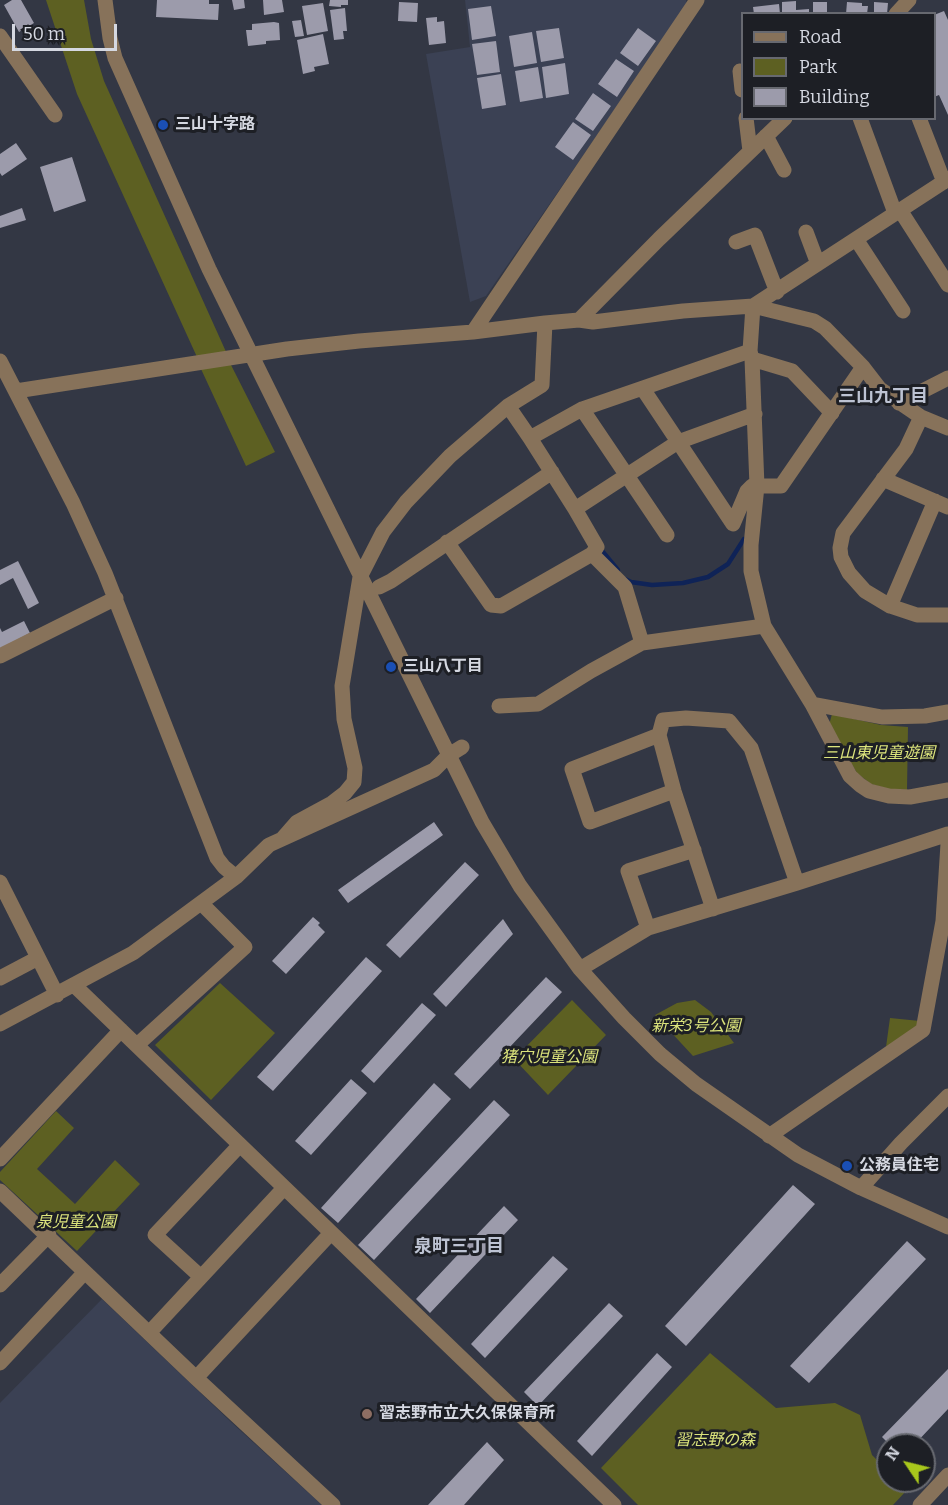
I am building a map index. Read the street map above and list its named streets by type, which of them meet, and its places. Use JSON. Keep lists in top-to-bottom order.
{
  "districts": ["三山九丁目", "泉町三丁目"],
  "parks": [
    "三山東児童遊園",
    "新栄3号公園",
    "猪穴児童公園",
    "泉児童公園",
    "習志野の森"
  ],
  "places": [
    "三山十字路",
    "三山八丁目",
    "公務員住宅",
    "習志野市立大久保保育所"
  ],
  "legend": ["Road", "Park", "Building"],
  "scale_bar": "50 m",
  "north": "top left"
}
